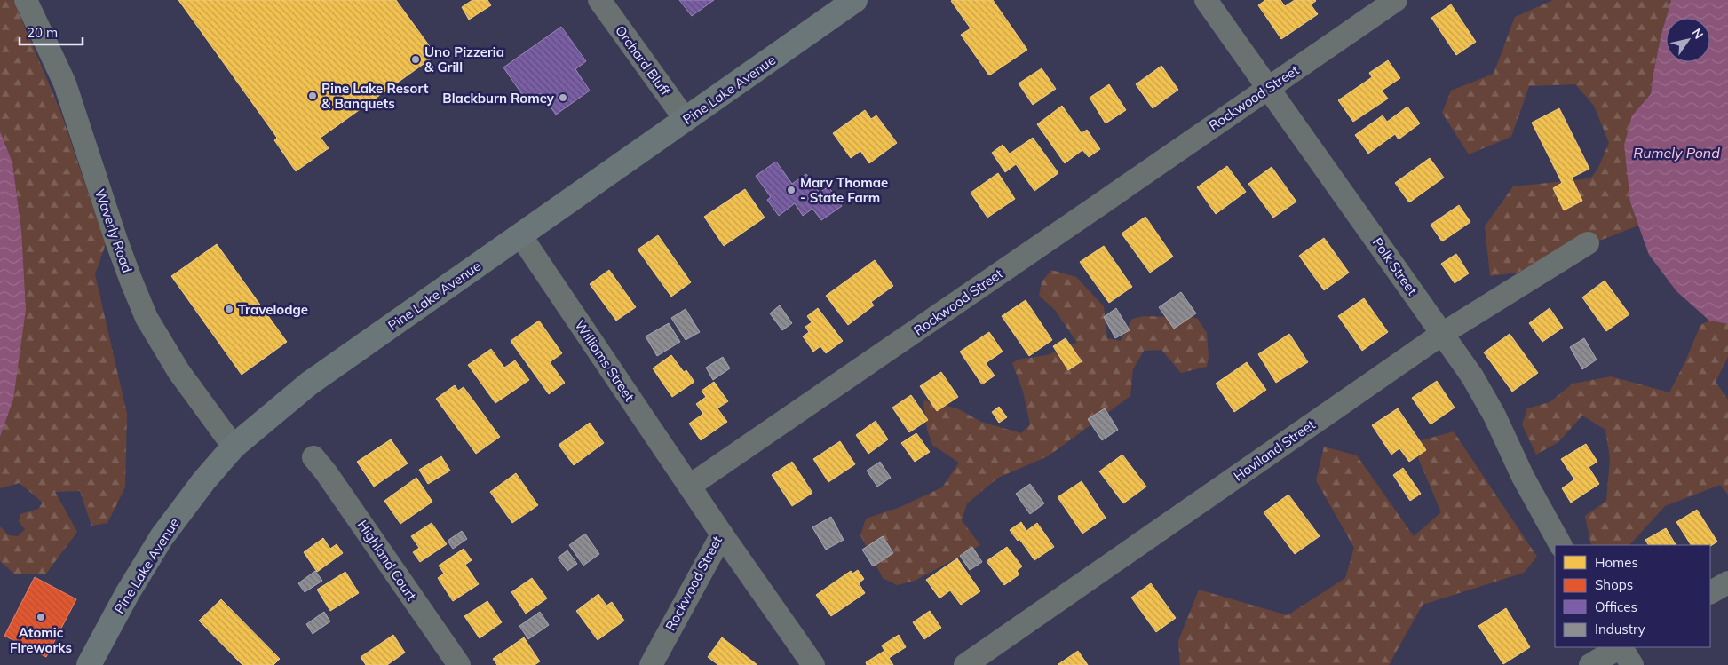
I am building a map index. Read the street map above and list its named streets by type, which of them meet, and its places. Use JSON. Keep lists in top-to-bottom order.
{
  "streets": {
    "main road": ["Pine Lake Avenue"],
    "street": [
      "Orchard Bluff",
      "Rockwood Street",
      "Waverly Road",
      "Polk Street",
      "Williams Street",
      "Haviland Street",
      "Highland Court"
    ]
  },
  "crossings": [
    ["Orchard Bluff", "Pine Lake Avenue"],
    ["Pine Lake Avenue", "Waverly Road"],
    ["Pine Lake Avenue", "Williams Street"],
    ["Rockwood Street", "Polk Street"],
    ["Rockwood Street", "Williams Street"],
    ["Polk Street", "Haviland Street"]
  ],
  "water": ["Rumely Pond"],
  "places": [
    "Uno Pizzeria & Grill",
    "Pine Lake Resort & Banquets",
    "Blackburn Romey",
    "Marv Thomae - State Farm",
    "Travelodge",
    "Atomic Fireworks"
  ],
  "legend": [
    "Homes",
    "Shops",
    "Offices",
    "Industry"
  ],
  "scale_bar": "20 m",
  "north": "top right"
}
